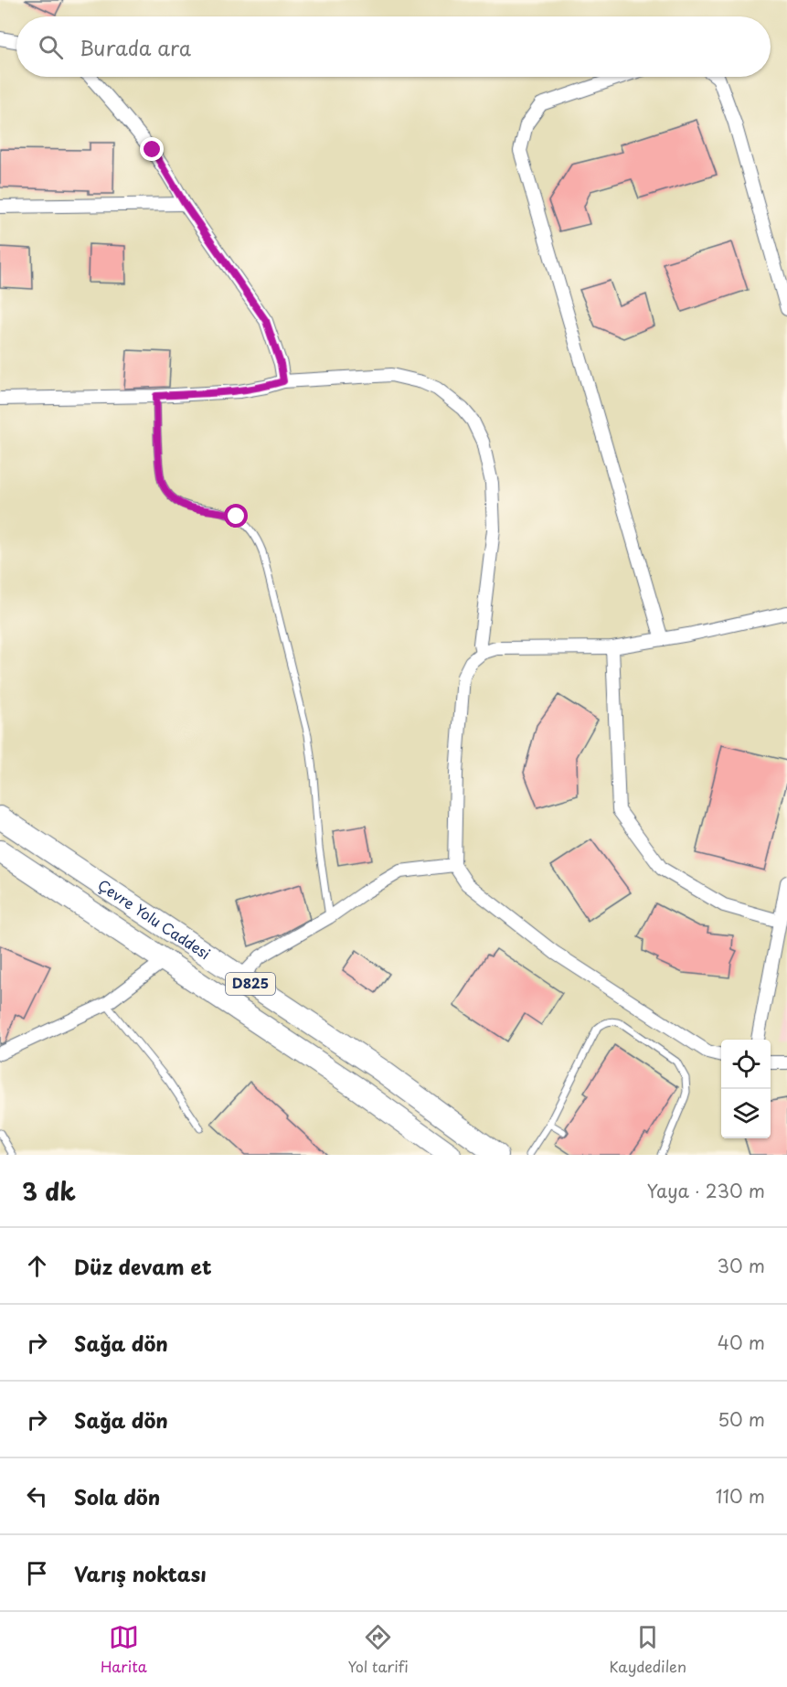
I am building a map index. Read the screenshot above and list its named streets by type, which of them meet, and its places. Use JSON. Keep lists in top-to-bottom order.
{
  "streets": {
    "highway": ["Çevre Yolu Caddesi", "D825"]
  },
  "page": {
    "search": "Burada ara",
    "heading": ["3 dk", "Yaya · 230 m"],
    "list": [
      ["Düz devam et", "30 m"],
      ["Sağa dön", "40 m"],
      ["Sağa dön", "50 m"],
      ["Sola dön", "110 m"],
      "Varış noktası"
    ],
    "nav": ["Harita", "Yol tarifi", "Kaydedilen"]
  }
}
